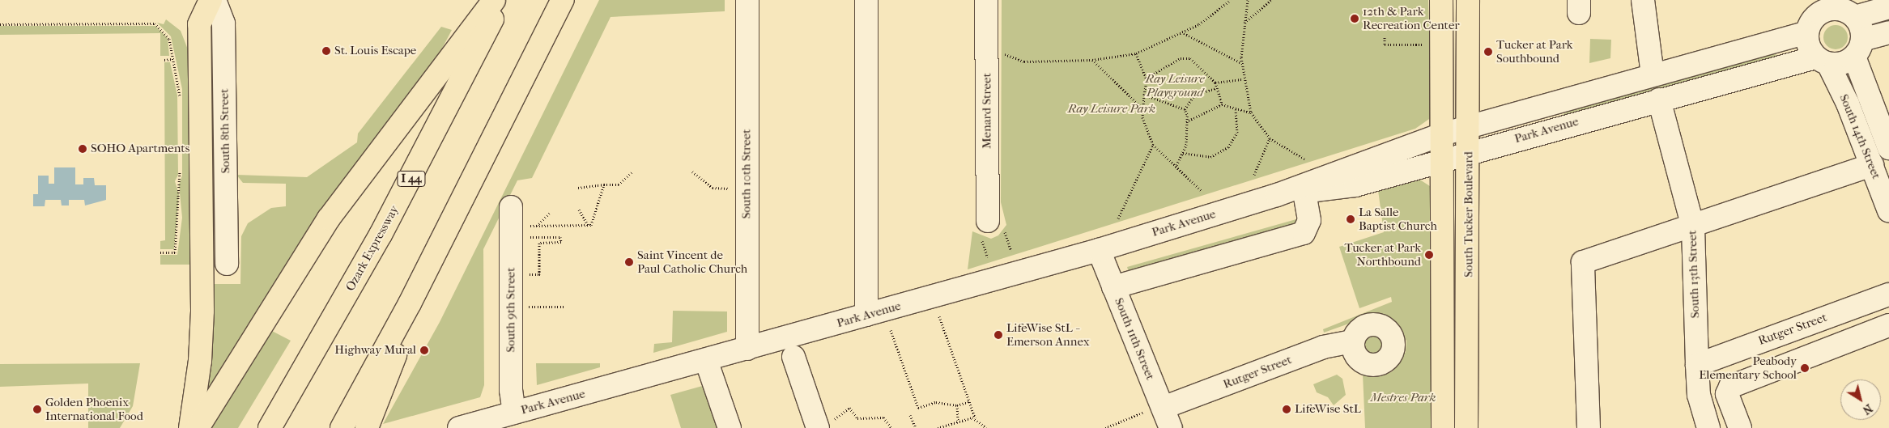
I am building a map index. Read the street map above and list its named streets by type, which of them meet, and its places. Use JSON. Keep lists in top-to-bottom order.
{
  "streets": {
    "main road": ["I 44", "South Tucker Boulevard", "Ozark Expressway"],
    "street": [
      "Menard Street",
      "Park Avenue",
      "South 8th Street",
      "South 14th Street",
      "South 10th Street",
      "South 13th Street",
      "South 9th Street",
      "Rutger Street",
      "South 11th Street"
    ]
  },
  "crossings": [
    ["Park Avenue", "South 14th Street"],
    ["Park Avenue", "South 10th Street"],
    ["Park Avenue", "South Tucker Boulevard"],
    ["Park Avenue", "South 13th Street"],
    ["Park Avenue", "South 9th Street"],
    ["Park Avenue", "South 11th Street"],
    ["South 13th Street", "Rutger Street"],
    ["Rutger Street", "South 11th Street"]
  ],
  "parks": ["Ray Leisure Playground", "Ray Leisure Park", "Mestres Park"],
  "places": [
    "12th & Park Recreation Center",
    "St. Louis Escape",
    "Tucker at Park Southbound",
    "SOHO Apartments",
    "La Salle Baptist Church",
    "Tucker at Park Northbound",
    "Saint Vincent de Paul Catholic Church",
    "LifeWise StL - Emerson Annex",
    "Highway Mural",
    "Peabody Elementary School",
    "Golden Phoenix International Food",
    "LifeWise StL"
  ],
  "north": "bottom right"
}
